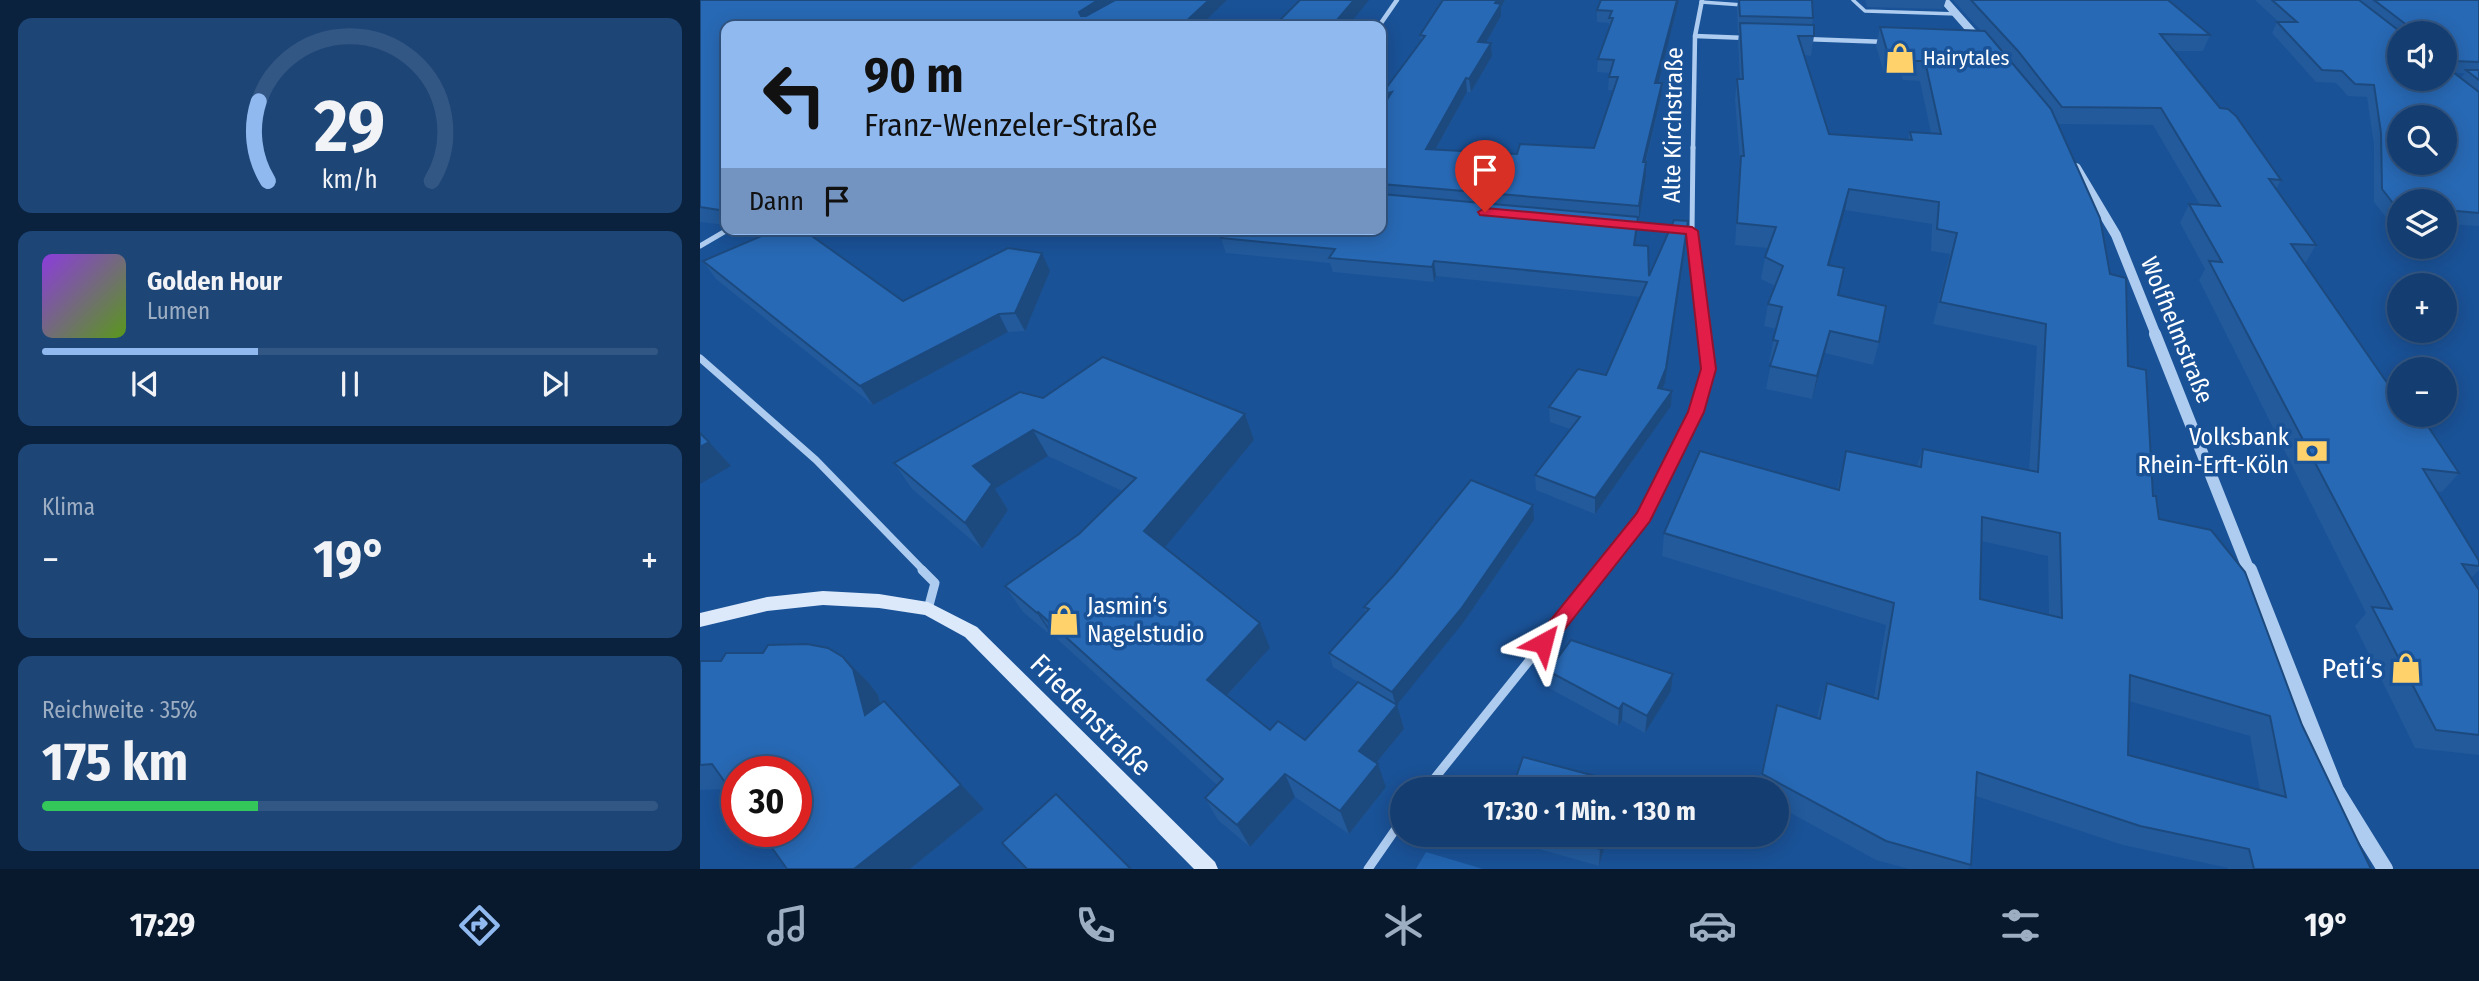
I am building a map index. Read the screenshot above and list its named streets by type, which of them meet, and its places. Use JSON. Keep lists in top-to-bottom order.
{
  "streets": {
    "main road": ["Friedenstraße"],
    "street": ["Alte Kirchstraße", "Wolfhelmstraße"]
  },
  "places": {
    "shop": ["Hairytales", "Jasmin‘s Nagelstudio", "Peti‘s"],
    "bank": ["Volksbank Rhein-Erft-Köln"]
  },
  "page": {
    "map_buttons": ["+", "−"],
    "turn": ["90 m", "Franz-Wenzeler-Straße"],
    "then": "Dann",
    "song": ["Golden Hour", "Lumen"],
    "tile": [
      "Klima",
      ["Reichweite · 35%", "175 km"]
    ],
    "heat": ["−", "19°", "+"],
    "limit": "30",
    "trip": "17:30 · 1 Min. · 130 m",
    "tabs": ["17:29", "19°"],
    "gauge": ["29", "km/h"]
  }
}
